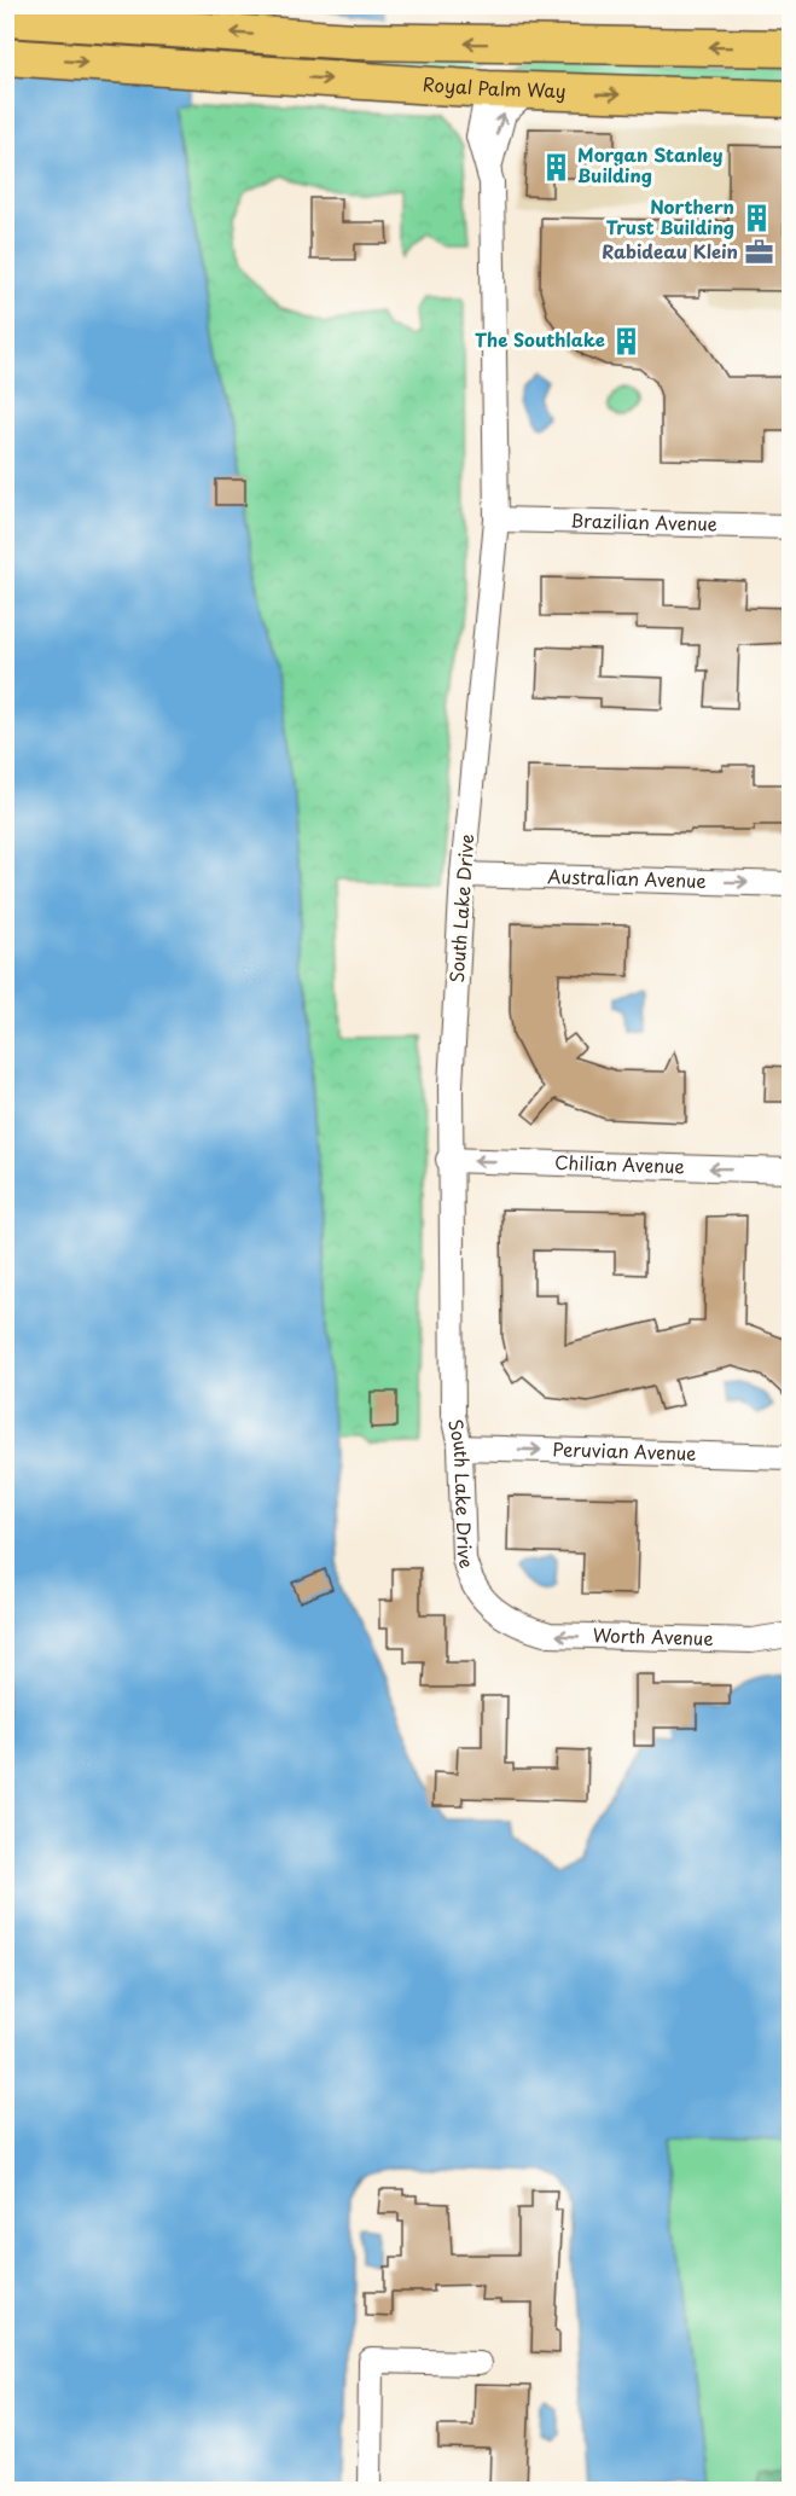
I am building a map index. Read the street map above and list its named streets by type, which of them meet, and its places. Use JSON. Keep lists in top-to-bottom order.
{
  "streets": {
    "main road": ["Royal Palm Way"],
    "street": [
      "Brazilian Avenue",
      "Australian Avenue",
      "South Lake Drive",
      "Chilian Avenue",
      "Peruvian Avenue",
      "Worth Avenue"
    ]
  },
  "crossings": [
    ["Royal Palm Way", "South Lake Drive"],
    ["Brazilian Avenue", "South Lake Drive"],
    ["Australian Avenue", "South Lake Drive"],
    ["South Lake Drive", "Chilian Avenue"],
    ["South Lake Drive", "Peruvian Avenue"],
    ["South Lake Drive", "Worth Avenue"]
  ],
  "one_way": [
    "Australian Avenue",
    "Chilian Avenue",
    "Peruvian Avenue",
    "Worth Avenue"
  ],
  "places": {
    "building": ["Morgan Stanley Building", "Northern Trust Building", "The Southlake"],
    "office": ["Rabideau Klein"]
  }
}
